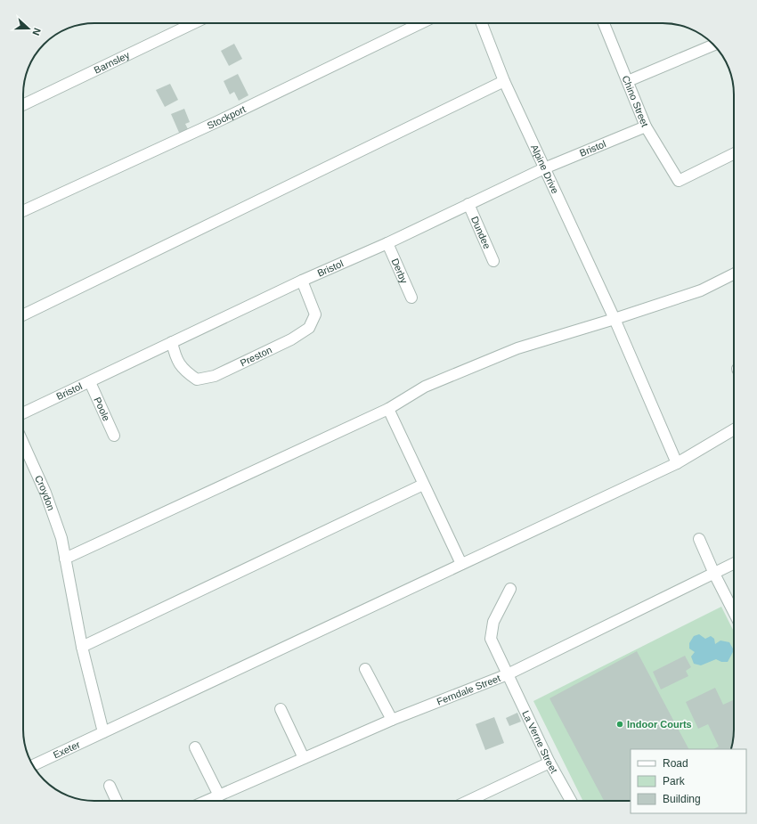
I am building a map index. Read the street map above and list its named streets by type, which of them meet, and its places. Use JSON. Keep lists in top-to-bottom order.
{
  "streets": {
    "street": [
      "Barnsley",
      "Chino Street",
      "Stockport",
      "Bristol",
      "Alpine Drive",
      "Dundee",
      "Derby",
      "Preston",
      "Poole",
      "Croydon",
      "Ferndale Street",
      "La Verne Street",
      "Exeter"
    ]
  },
  "crossings": [
    ["Chino Street", "Bristol"],
    ["Bristol", "Alpine Drive"],
    ["Bristol", "Dundee"],
    ["Bristol", "Derby"],
    ["Bristol", "Preston"],
    ["Bristol", "Poole"],
    ["Alpine Drive", "Exeter"],
    ["Croydon", "Exeter"],
    ["Ferndale Street", "La Verne Street"]
  ],
  "places": ["Indoor Courts"],
  "legend": ["Road", "Park", "Building"],
  "north": "right"
}
